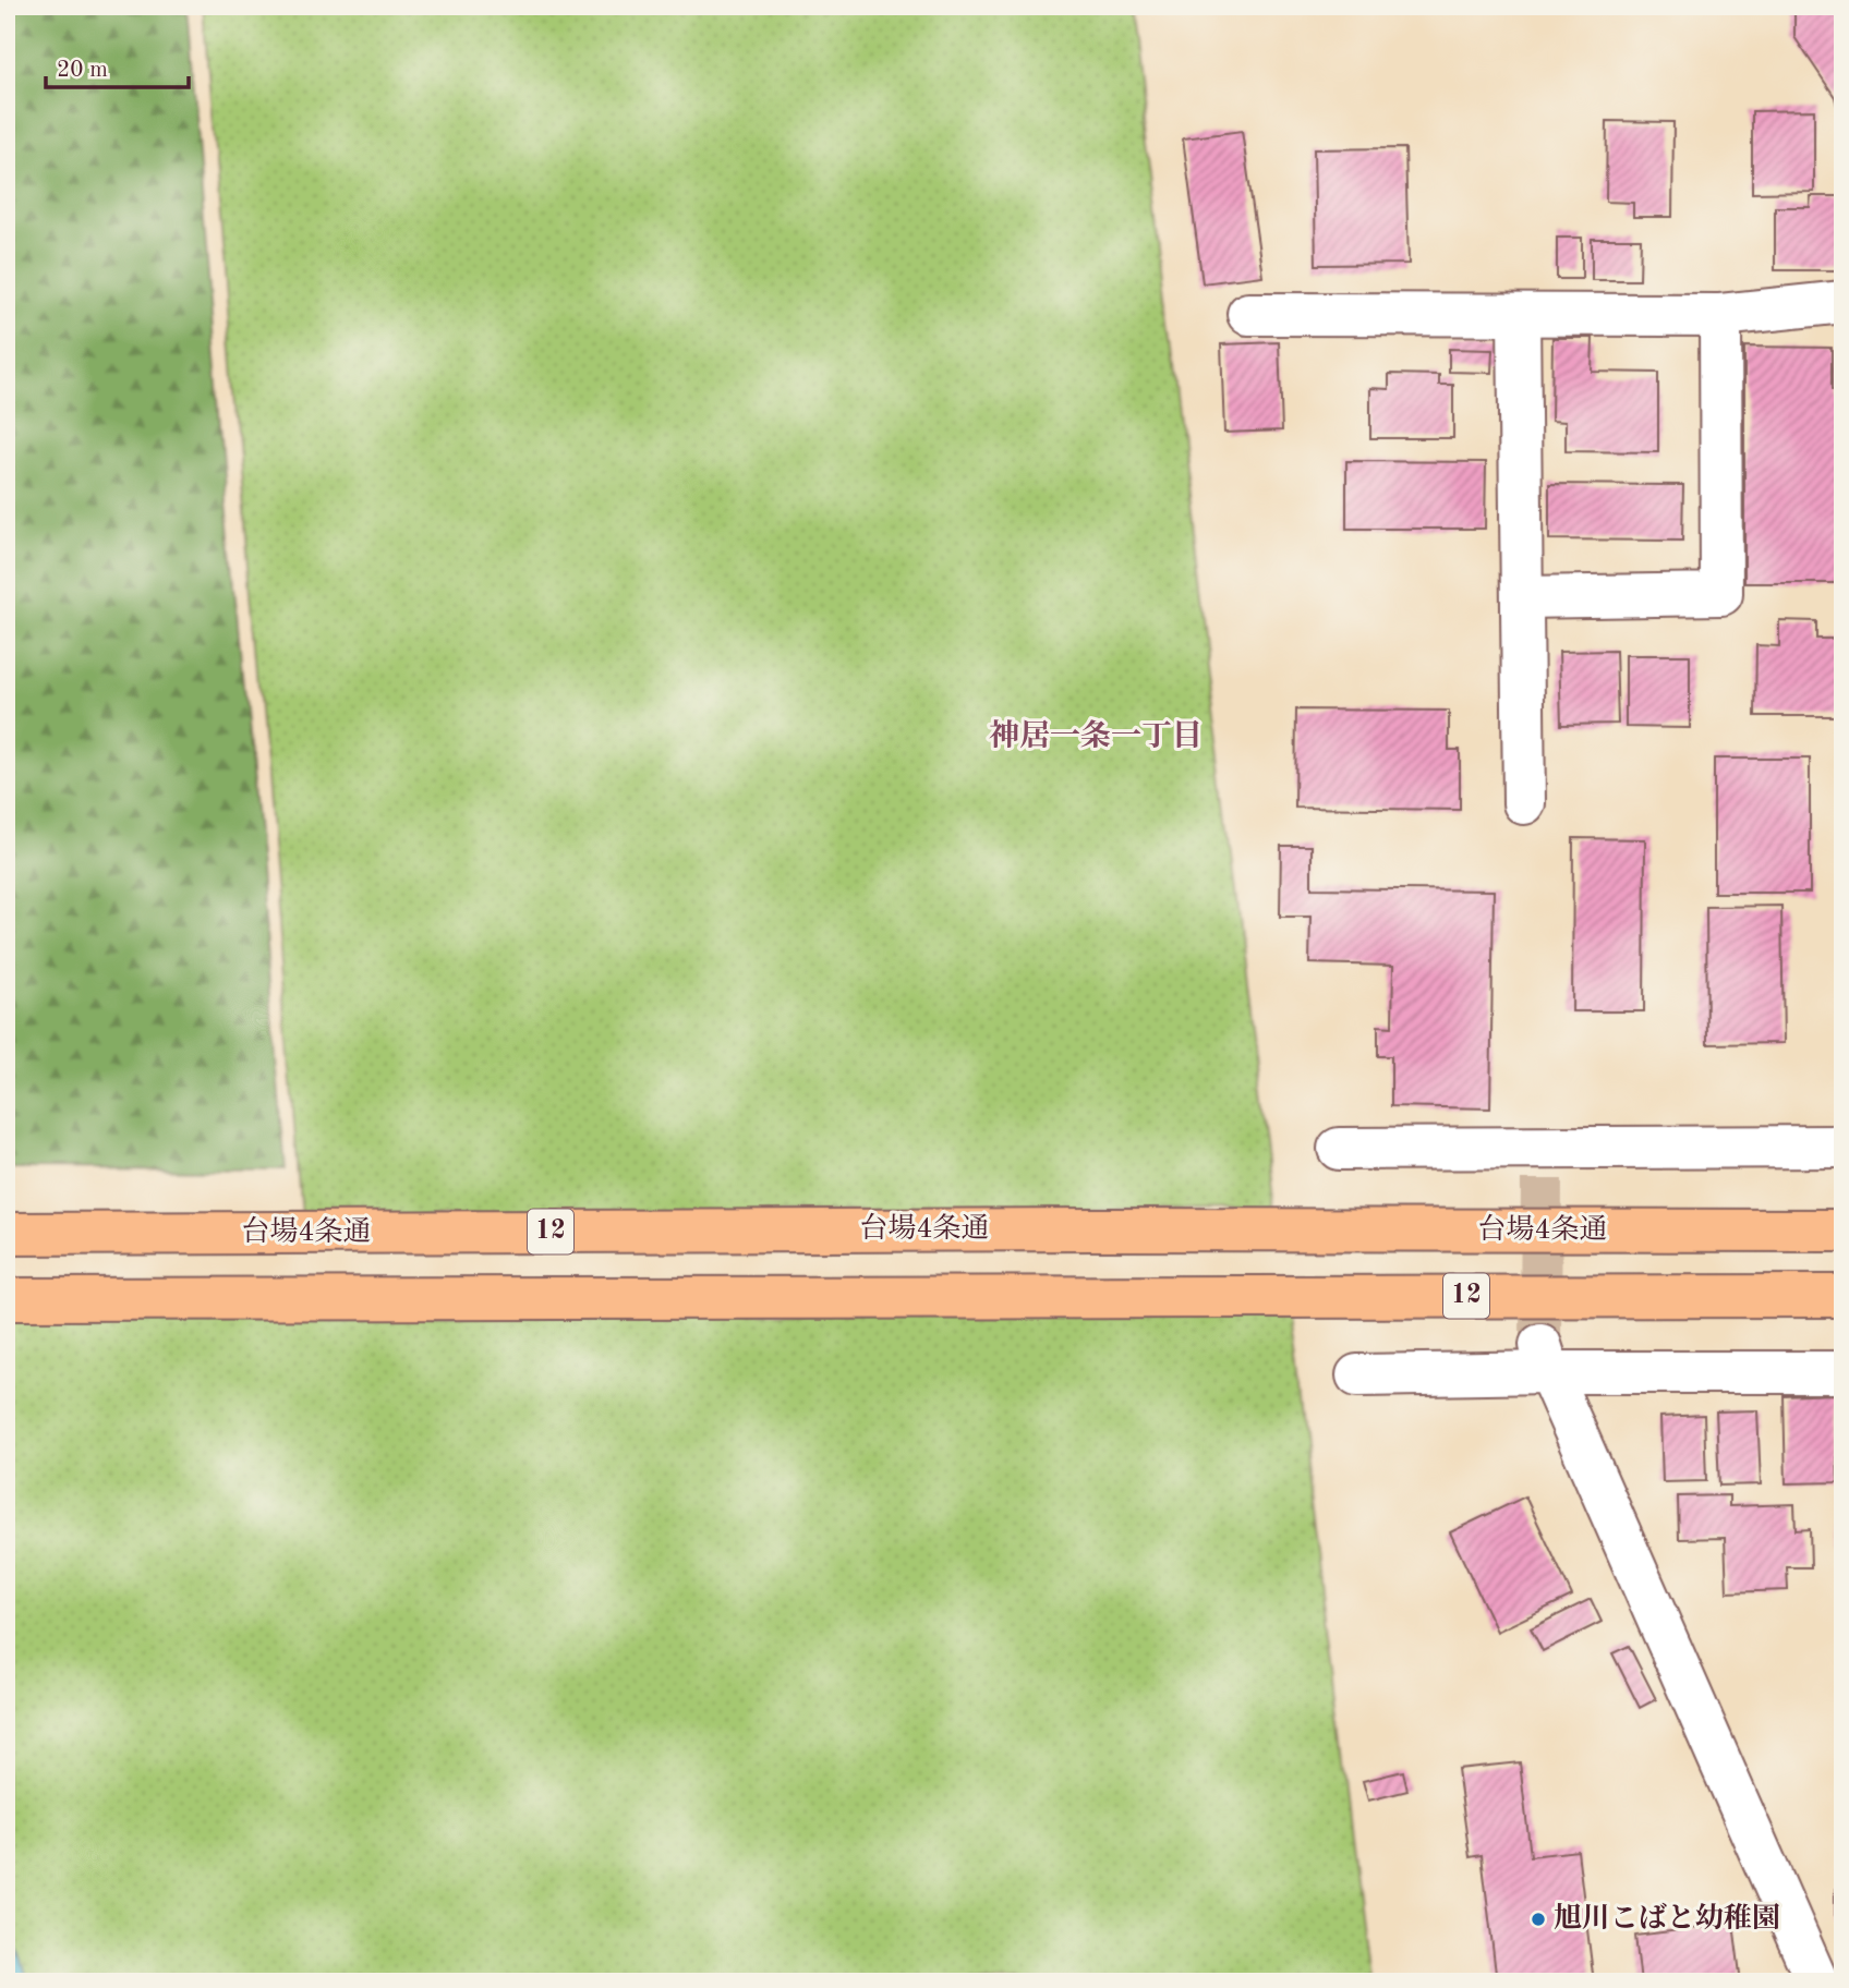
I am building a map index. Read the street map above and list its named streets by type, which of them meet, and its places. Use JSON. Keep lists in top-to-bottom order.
{
  "streets": {
    "highway": ["台場4条通", "12"]
  },
  "districts": ["神居一条一丁目"],
  "places": ["旭川こばと幼稚園"],
  "scale_bar": "20 m"
}
